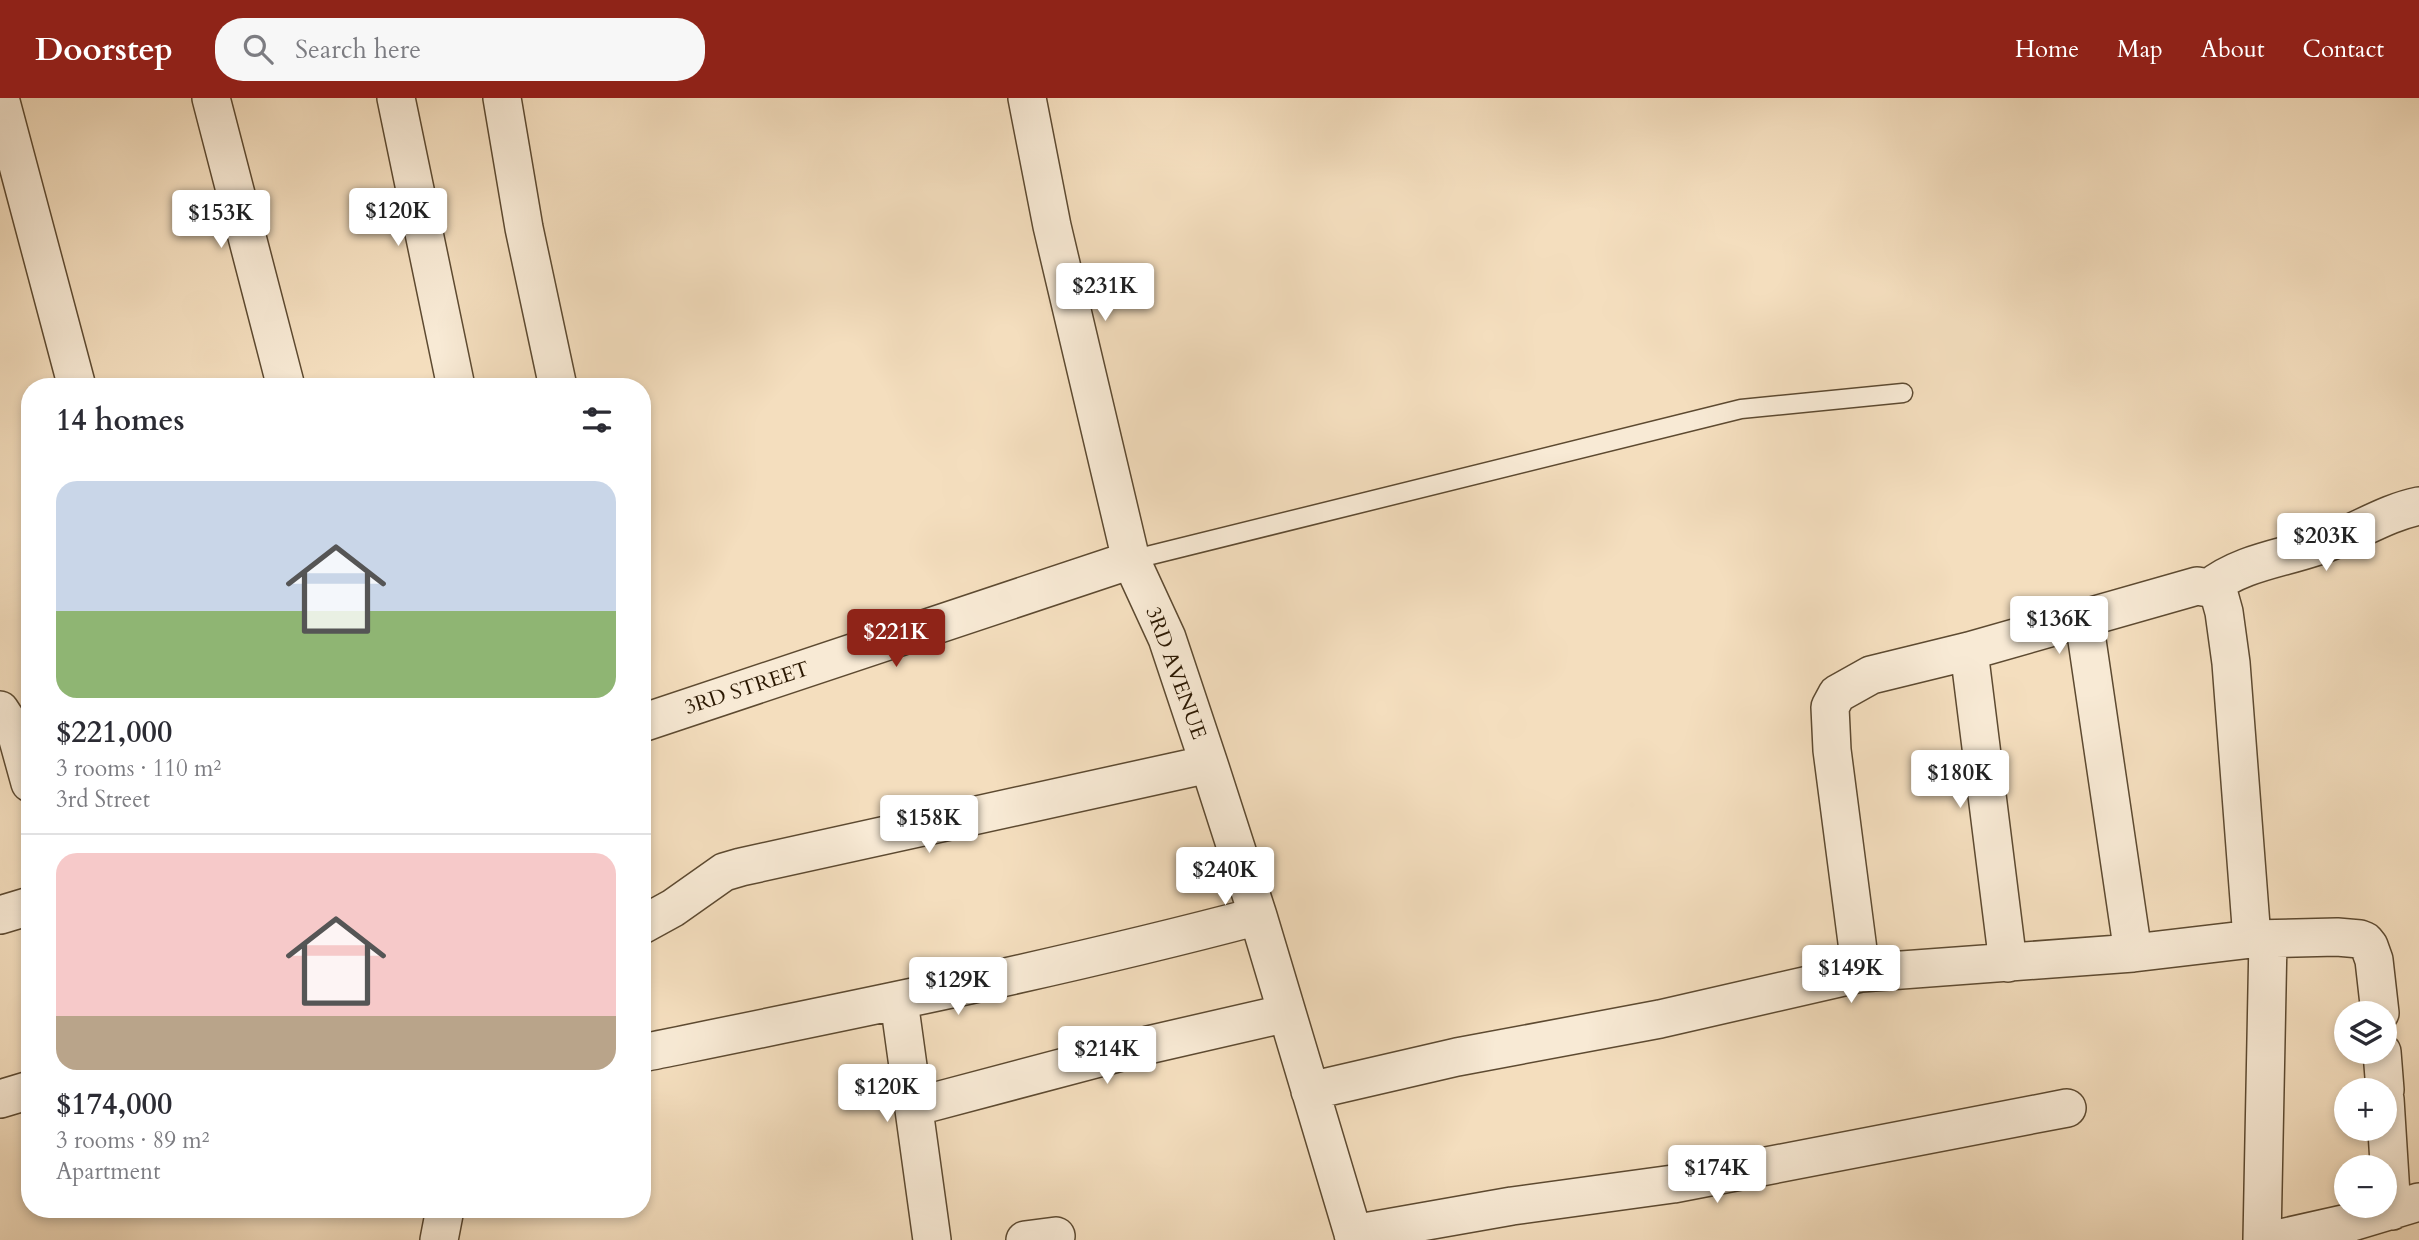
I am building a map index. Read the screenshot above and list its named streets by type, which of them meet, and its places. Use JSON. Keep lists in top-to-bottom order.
{
  "streets": {
    "street": ["3RD AVENUE", "3RD STREET"]
  },
  "crossings": [
    ["3RD AVENUE", "3RD STREET"]
  ],
  "page": {
    "header": "Doorstep",
    "search": "Search here",
    "nav": [
      "Home",
      "Map",
      "About",
      "Contact"
    ],
    "price": [
      "$120K",
      "$153K",
      "$231K",
      "$203K",
      "$136K",
      "$221K",
      "$180K",
      "$158K",
      "$240K",
      "$149K",
      "$129K",
      "$214K",
      "$120K",
      "$174K"
    ],
    "heading": "14 homes",
    "list": [
      {
        "name": "$221,000",
        "note": "3 rooms · 110 m² · 3rd Street"
      },
      {
        "name": "$174,000",
        "note": "3 rooms · 89 m² · Apartment"
      }
    ],
    "map_buttons": ["+", "−"]
  }
}
